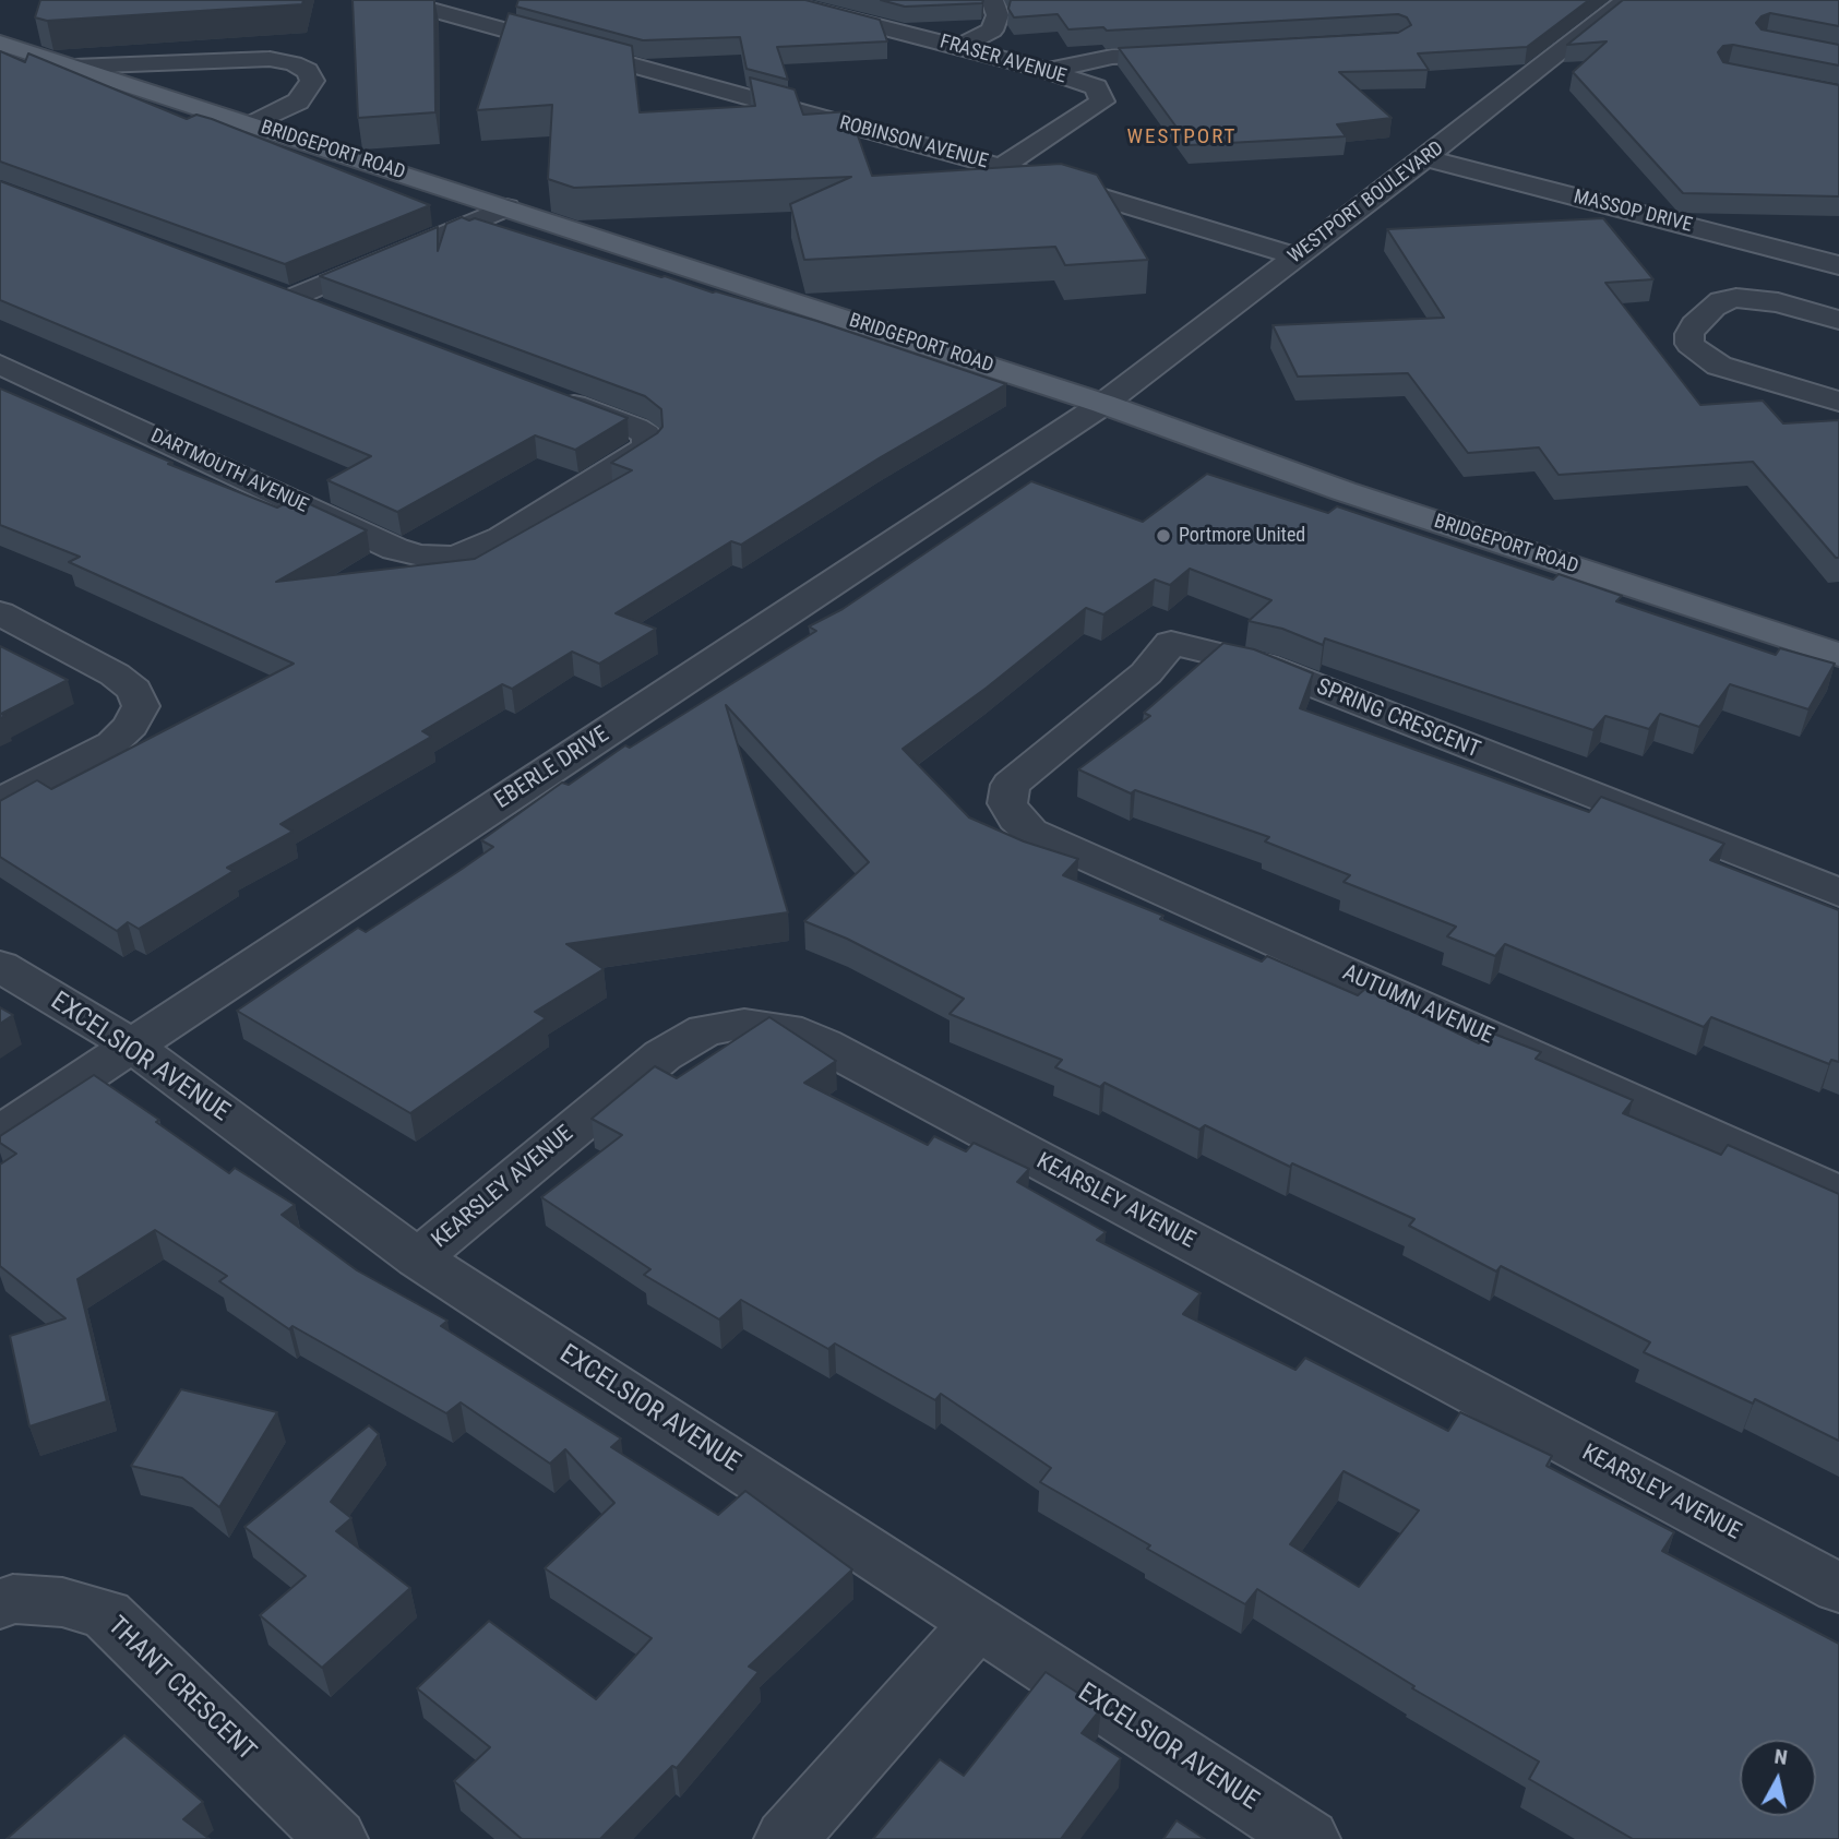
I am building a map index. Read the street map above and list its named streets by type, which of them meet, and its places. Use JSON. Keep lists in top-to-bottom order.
{
  "streets": {
    "main road": ["BRIDGEPORT ROAD"],
    "street": [
      "FRASER AVENUE",
      "ROBINSON AVENUE",
      "WESTPORT BOULEVARD",
      "MASSOP DRIVE",
      "DARTMOUTH AVENUE",
      "SPRING CRESCENT",
      "EBERLE DRIVE",
      "AUTUMN AVENUE",
      "EXCELSIOR AVENUE",
      "KEARSLEY AVENUE",
      "THANT CRESCENT"
    ]
  },
  "crossings": [
    ["FRASER AVENUE", "ROBINSON AVENUE"],
    ["ROBINSON AVENUE", "WESTPORT BOULEVARD"],
    ["BRIDGEPORT ROAD", "WESTPORT BOULEVARD"],
    ["BRIDGEPORT ROAD", "EBERLE DRIVE"],
    ["WESTPORT BOULEVARD", "MASSOP DRIVE"],
    ["WESTPORT BOULEVARD", "EBERLE DRIVE"],
    ["SPRING CRESCENT", "AUTUMN AVENUE"],
    ["EBERLE DRIVE", "EXCELSIOR AVENUE"],
    ["EXCELSIOR AVENUE", "KEARSLEY AVENUE"]
  ],
  "districts": ["WESTPORT"],
  "places": ["Portmore United"],
  "north": "top"
}
